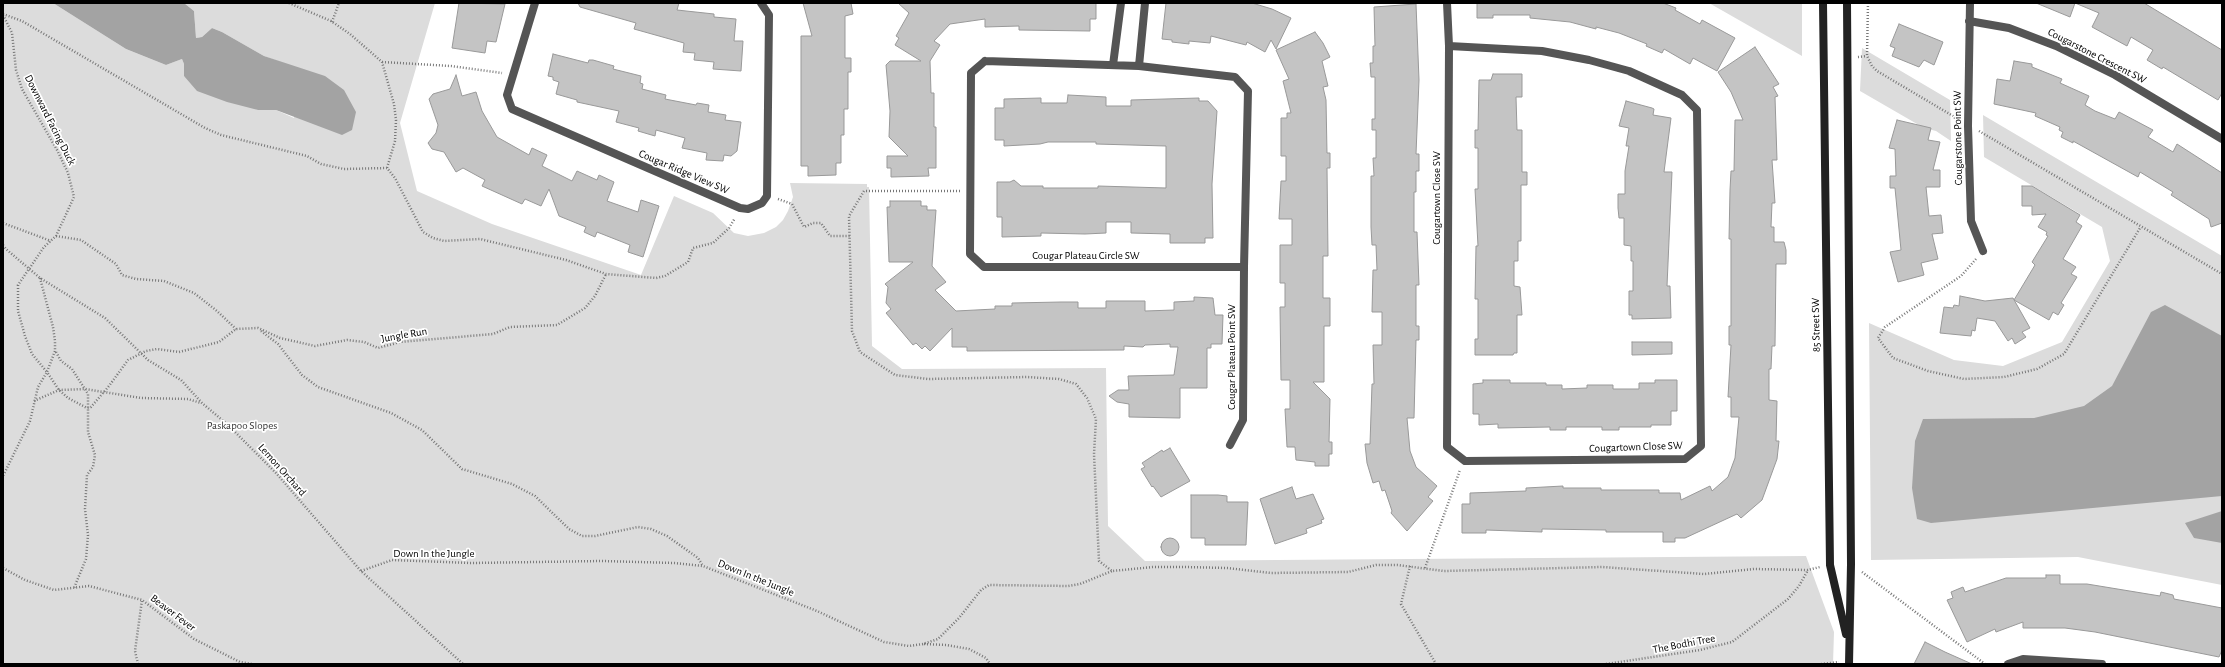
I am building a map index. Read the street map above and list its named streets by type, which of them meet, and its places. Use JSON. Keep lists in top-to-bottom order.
{
  "streets": {
    "street": [
      "Cougarstone Crescent SW",
      "Cougarstone Point SW",
      "Cougar Ridge View SW",
      "Cougartown Close SW",
      "Cougar Plateau Circle SW",
      "85 Street SW",
      "Cougar Plateau Point SW"
    ],
    "path": [
      "Downward Facing Duck",
      "Jungle Run",
      "Lemon Orchard",
      "Down In the Jungle",
      "Beaver Fever",
      "The Bodhi Tree"
    ]
  },
  "crossings": [
    ["Cougarstone Crescent SW", "Cougarstone Point SW"],
    ["Downward Facing Duck", "Lemon Orchard"],
    ["Cougar Plateau Circle SW", "Cougar Plateau Point SW"],
    ["85 Street SW", "Down In the Jungle"],
    ["Lemon Orchard", "Down In the Jungle"],
    ["Down In the Jungle", "The Bodhi Tree"]
  ],
  "parks": ["Paskapoo Slopes"]
}
